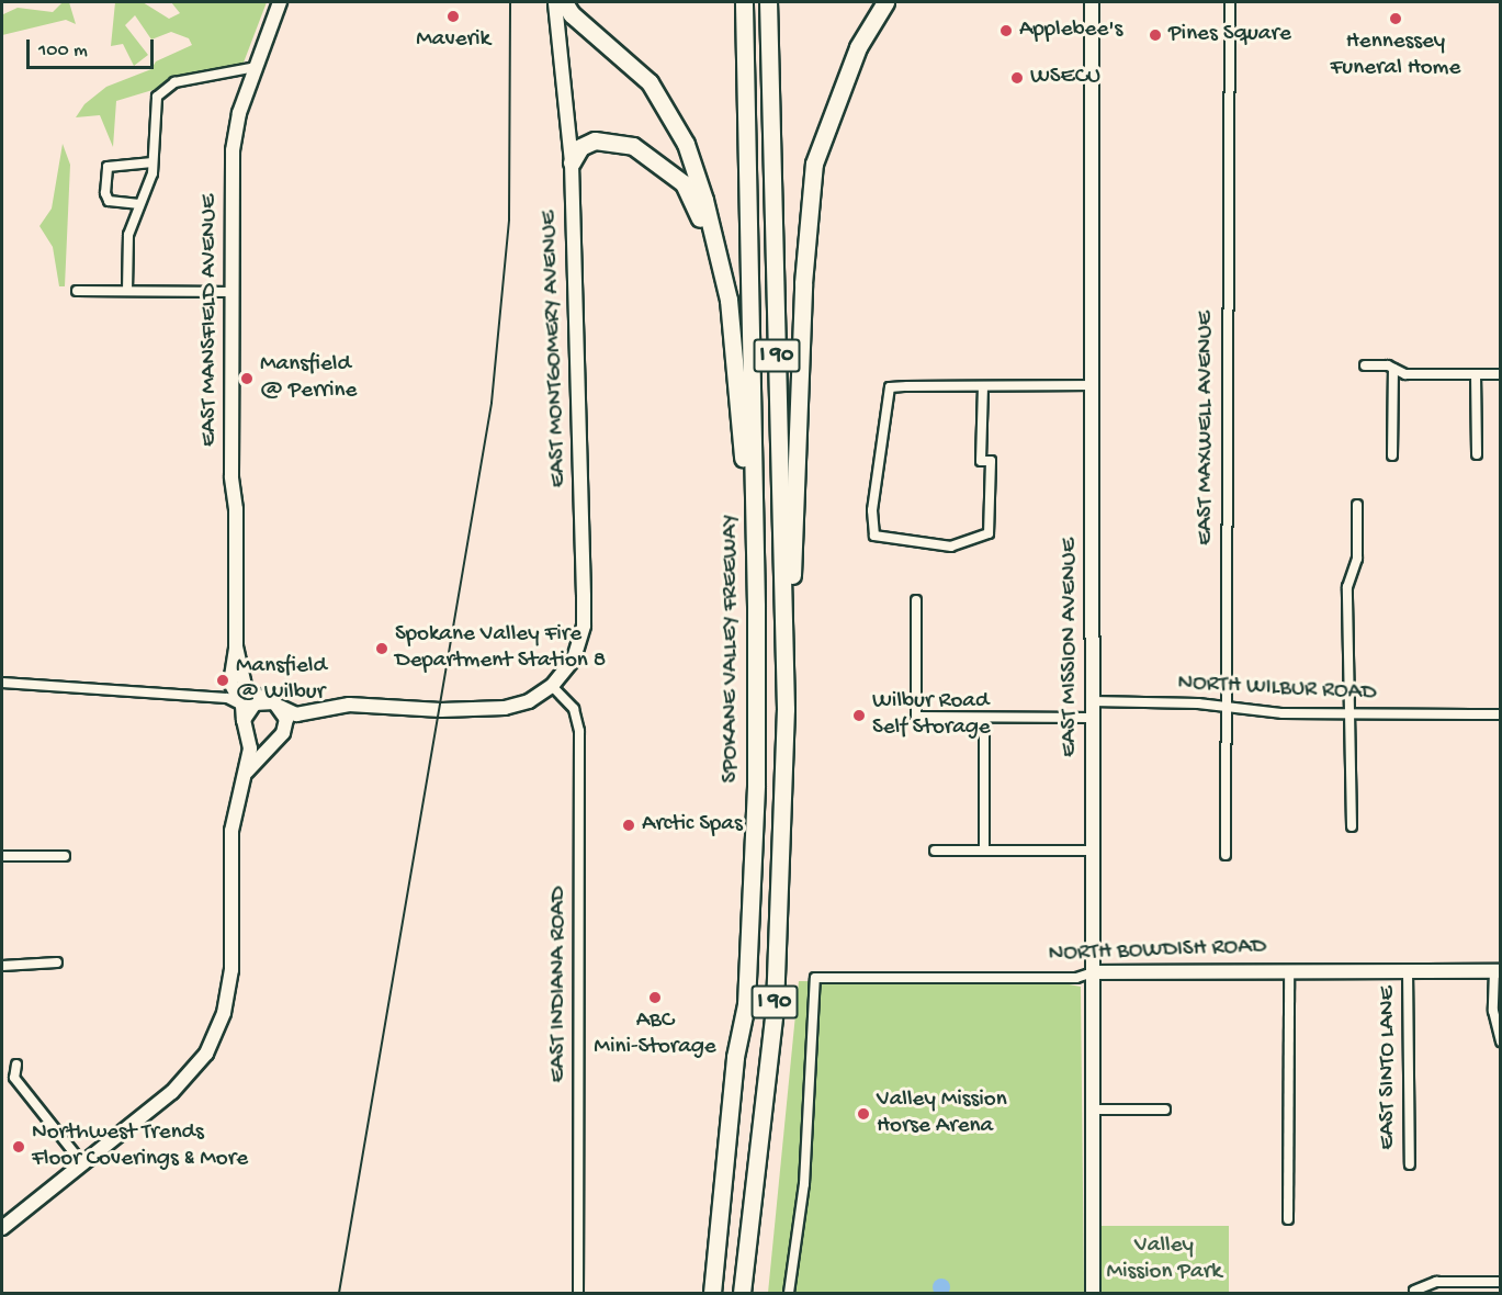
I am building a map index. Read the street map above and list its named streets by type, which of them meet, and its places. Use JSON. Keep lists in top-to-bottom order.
{
  "streets": {
    "highway": ["I 90", "SPOKANE VALLEY FREEWAY"],
    "street": [
      "EAST MANSFIELD AVENUE",
      "EAST MONTGOMERY AVENUE",
      "EAST MAXWELL AVENUE",
      "EAST MISSION AVENUE",
      "NORTH WILBUR ROAD",
      "NORTH BOWDISH ROAD",
      "EAST INDIANA ROAD",
      "EAST SINTO LANE"
    ]
  },
  "crossings": [
    ["EAST MONTGOMERY AVENUE", "EAST INDIANA ROAD"],
    ["EAST MAXWELL AVENUE", "NORTH WILBUR ROAD"],
    ["EAST MISSION AVENUE", "NORTH WILBUR ROAD"],
    ["EAST MISSION AVENUE", "NORTH BOWDISH ROAD"],
    ["NORTH BOWDISH ROAD", "EAST SINTO LANE"]
  ],
  "parks": ["Valley Mission Park"],
  "places": [
    "Maverik",
    "Hennessey Funeral Home",
    "Applebee's",
    "Pines Square",
    "WSECU",
    "Mansfield @ Perrine",
    "Spokane Valley Fire Department Station 8",
    "Mansfield @ Wilbur",
    "Wilbur Road Self Storage",
    "Arctic Spas",
    "ABC Mini-Storage",
    "Valley Mission Horse Arena",
    "Northwest Trends Floor Coverings & More"
  ],
  "scale_bar": "100 m"
}
